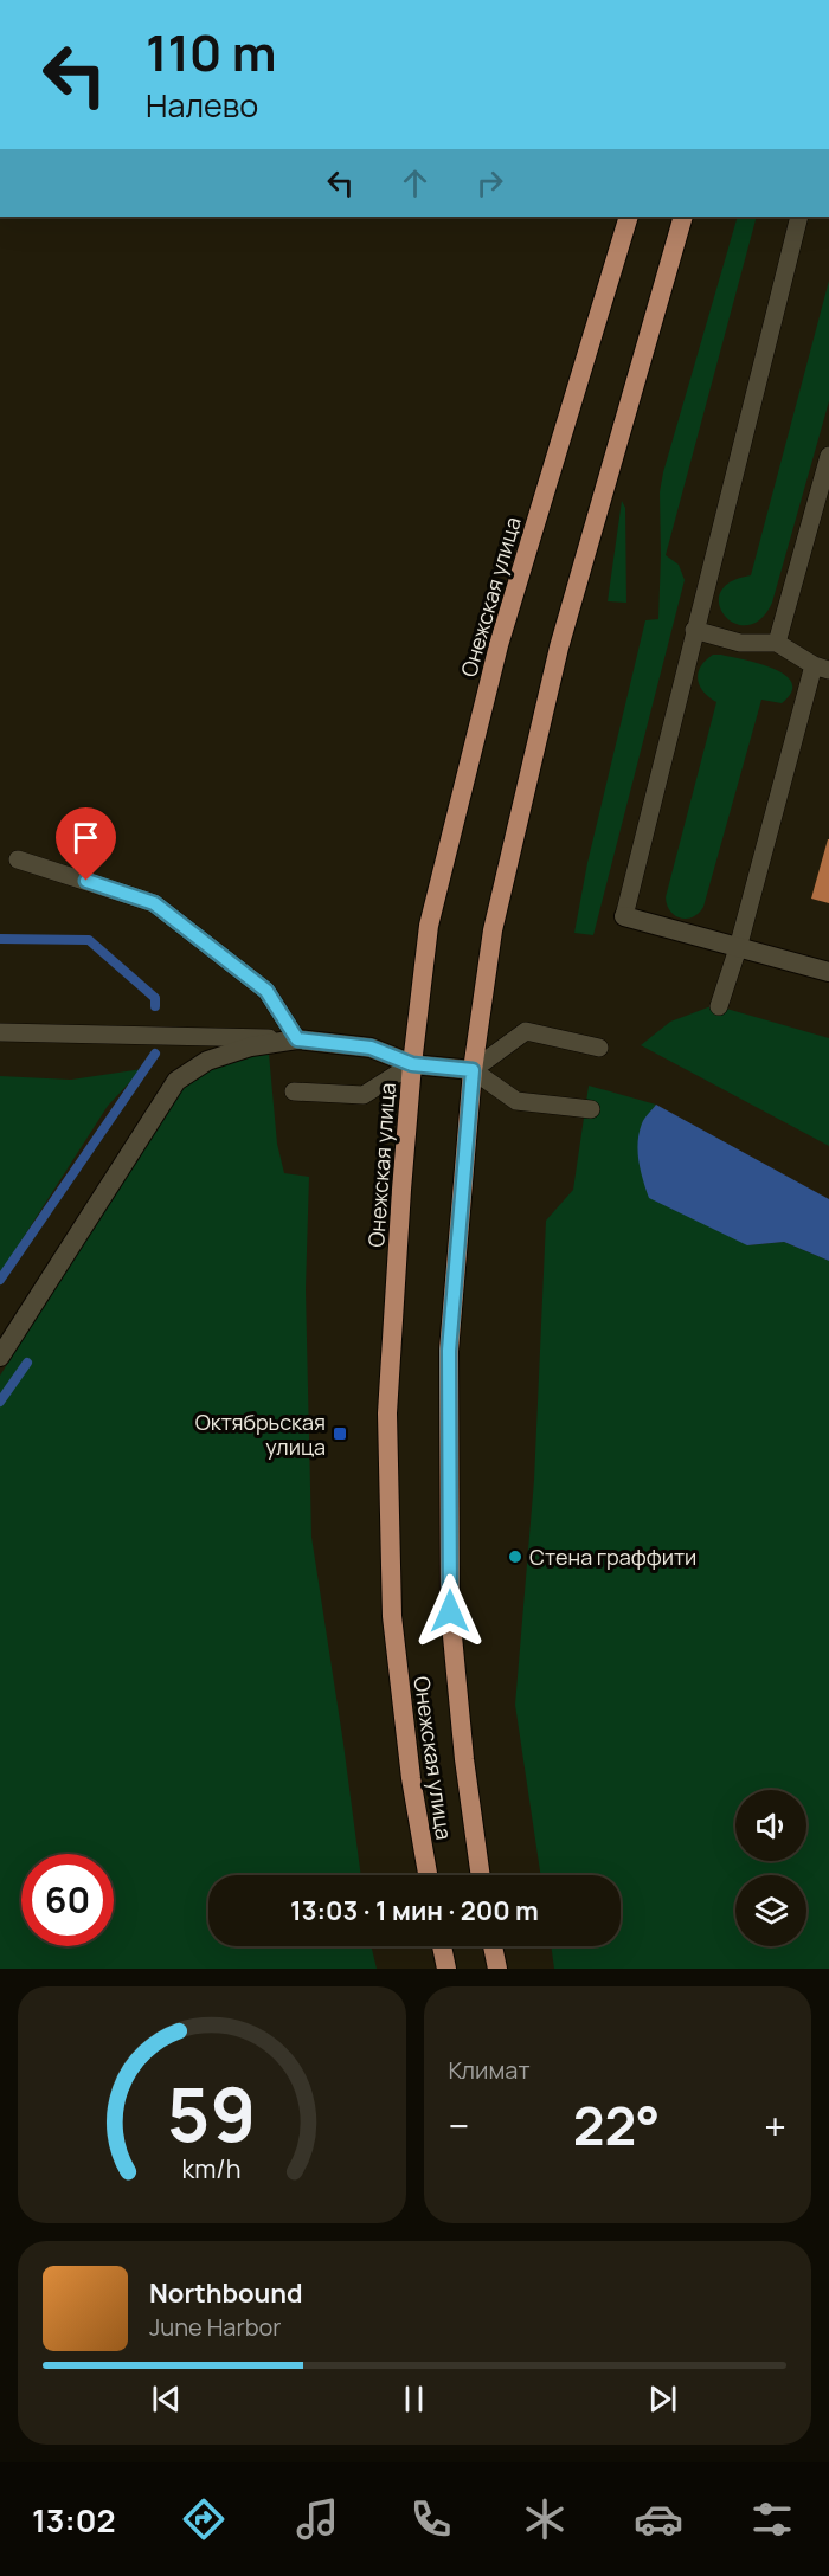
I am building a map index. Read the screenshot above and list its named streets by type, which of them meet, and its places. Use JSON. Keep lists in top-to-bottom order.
{
  "streets": {
    "main road": ["Онежская улица"]
  },
  "places": {
    "transit": ["Октябрьская улица"],
    "other": ["Стена граффити"]
  },
  "page": {
    "turn": ["110 m", "Налево"],
    "limit": "60",
    "trip": "13:03 · 1 мин · 200 m",
    "tile": "Климат",
    "heat": ["−", "22°", "+"],
    "song": ["Northbound", "June Harbor"],
    "tabs": "13:02",
    "gauge": ["59", "km/h"]
  }
}
